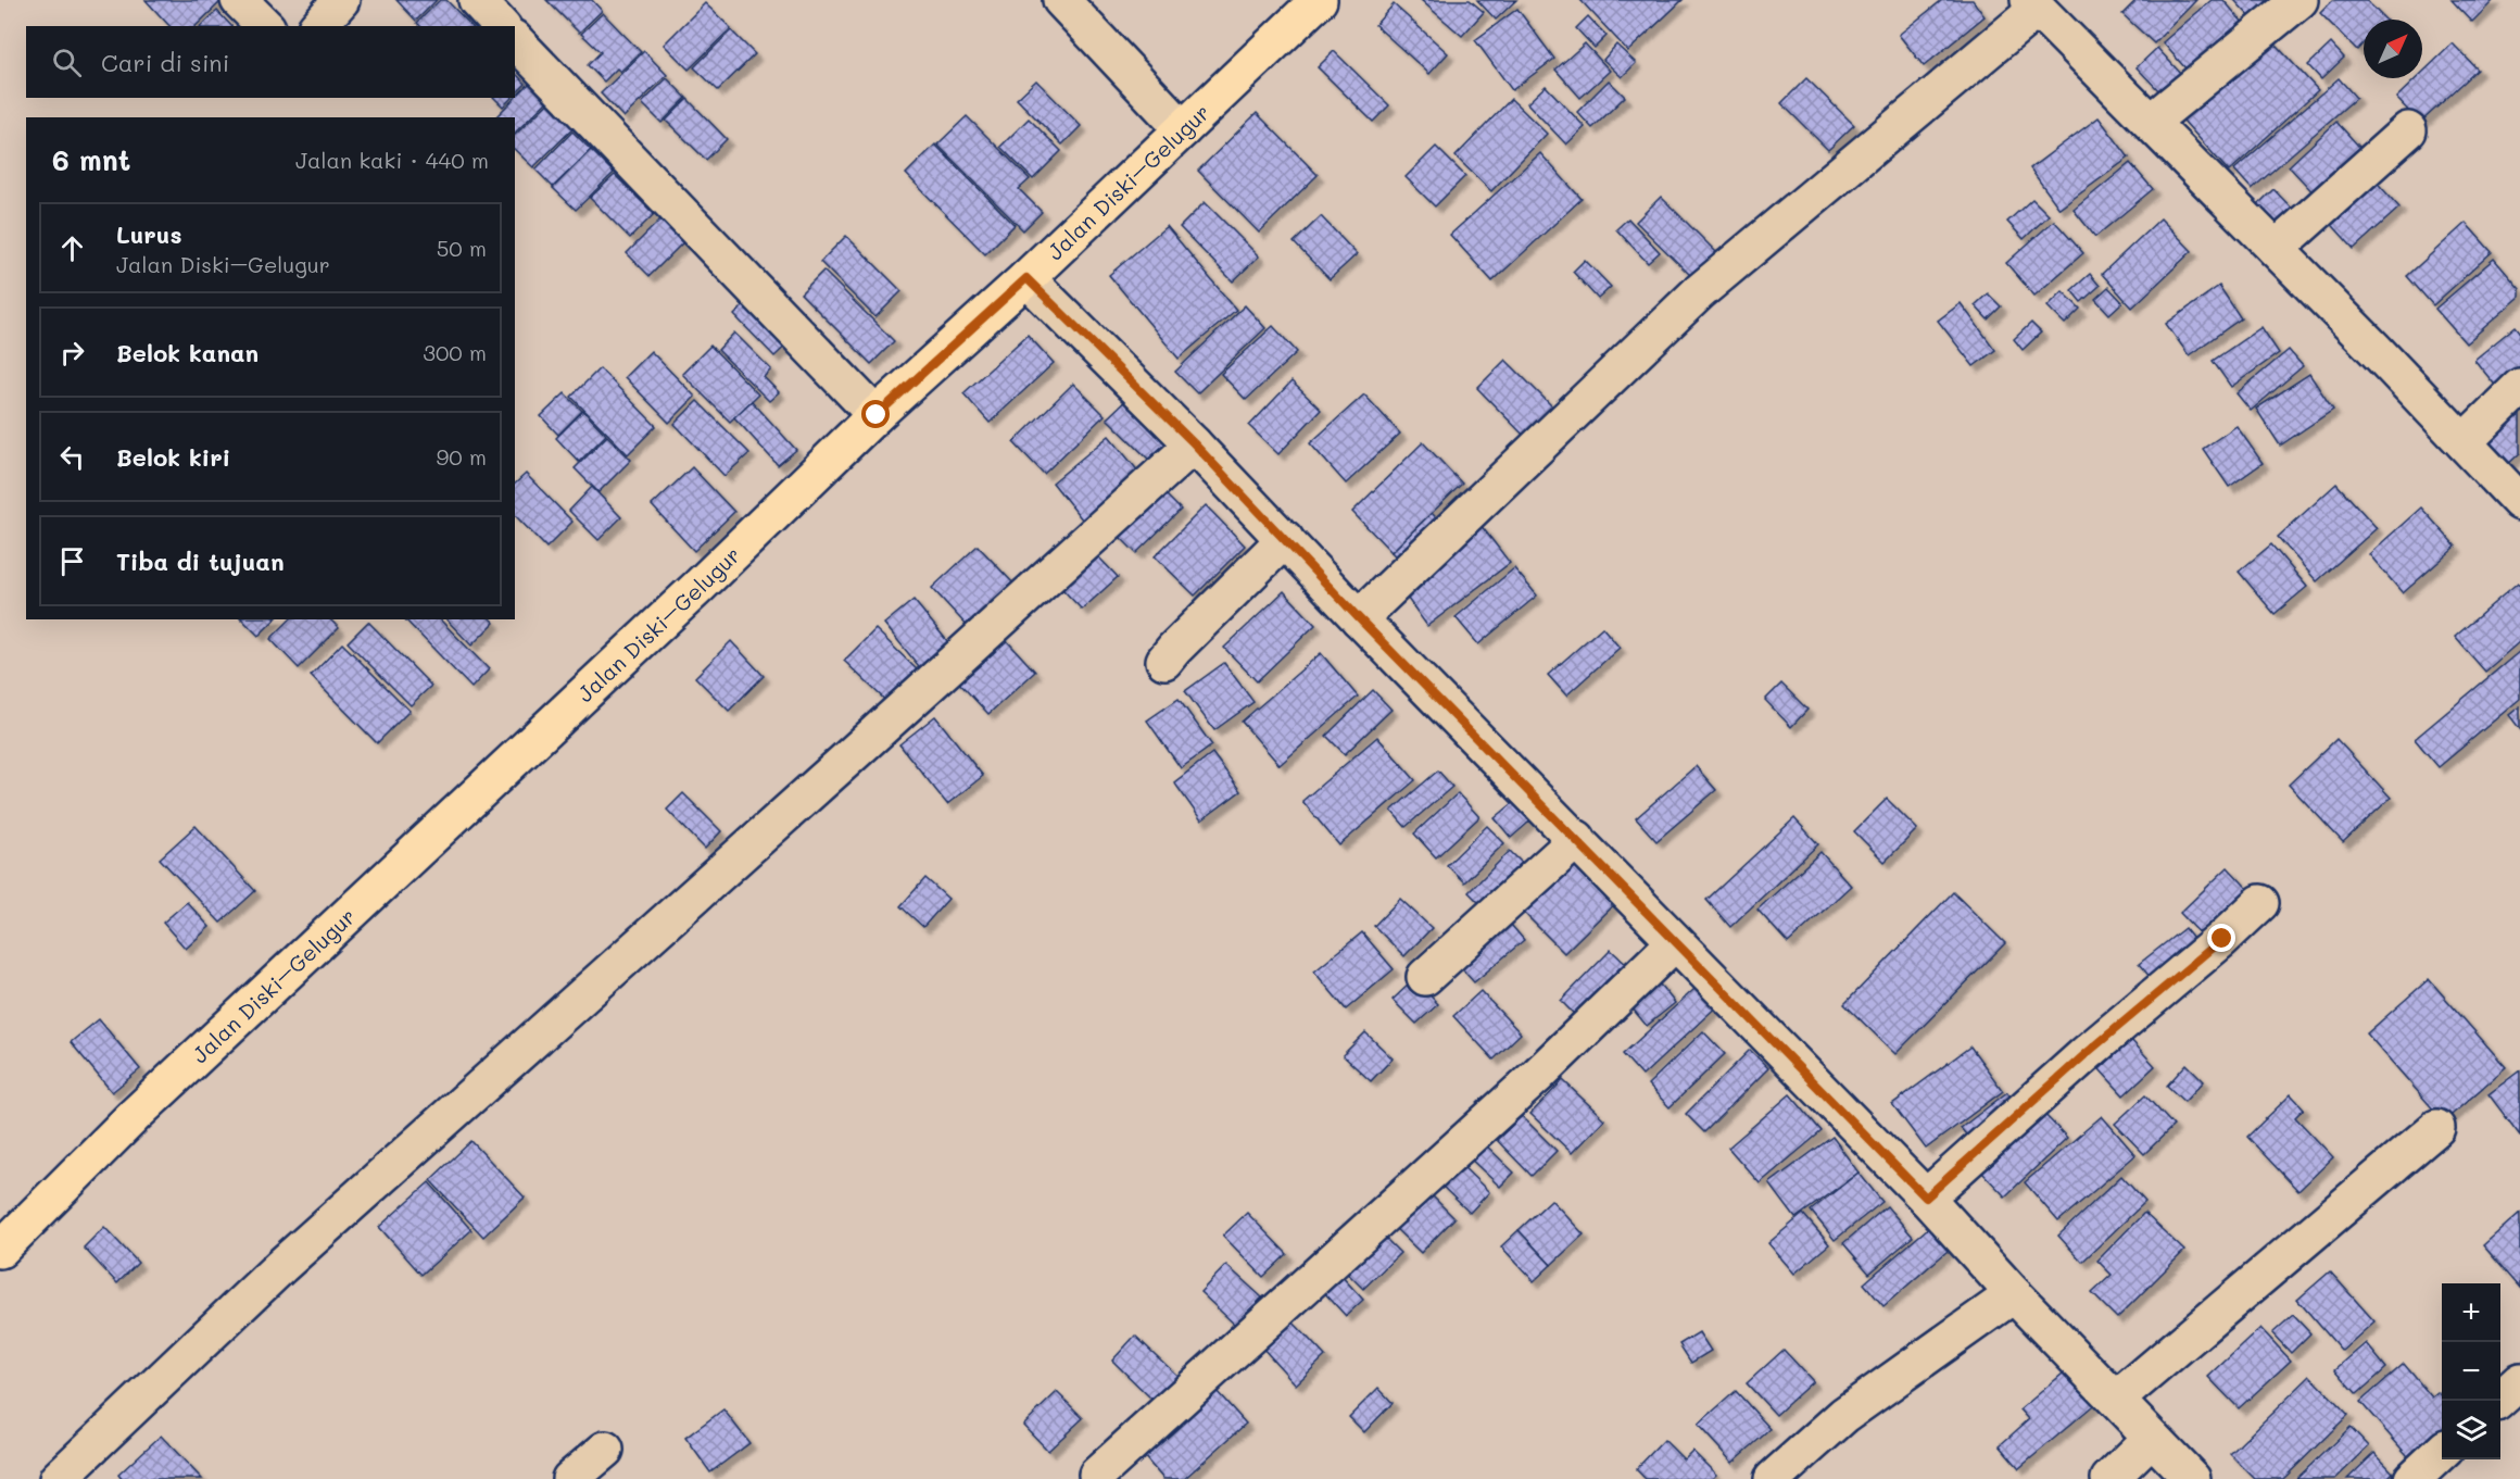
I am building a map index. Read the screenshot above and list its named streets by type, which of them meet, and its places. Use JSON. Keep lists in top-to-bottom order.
{
  "streets": {
    "main road": ["Jalan Diski–Gelugur"]
  },
  "north": "top right",
  "page": {
    "search": "Cari di sini",
    "heading": ["6 mnt", "Jalan kaki · 440 m"],
    "list": [
      ["Lurus", "Jalan Diski–Gelugur", "50 m"],
      ["Belok kanan", "300 m"],
      ["Belok kiri", "90 m"],
      "Tiba di tujuan"
    ],
    "map_buttons": ["+", "−"]
  }
}
